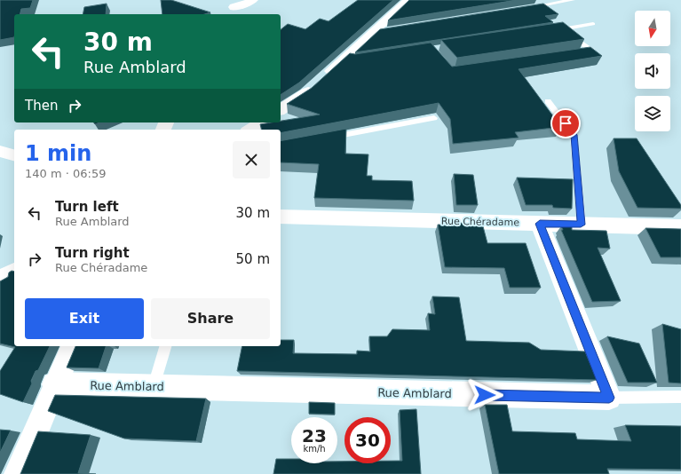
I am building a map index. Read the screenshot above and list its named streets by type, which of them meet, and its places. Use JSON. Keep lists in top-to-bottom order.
{
  "streets": {
    "street": ["Rue Chéradame", "Rue Amblard"]
  },
  "north": "bottom",
  "page": {
    "turn": ["30 m", "Rue Amblard"],
    "then": "Then",
    "heading": ["1 min", "140 m · 06:59"],
    "list": [
      {
        "name": "Turn left",
        "note": "Rue Amblard",
        "value": "30 m"
      },
      {
        "name": "Turn right",
        "note": "Rue Chéradame",
        "value": "50 m"
      }
    ],
    "buttons": ["Exit", "Share"],
    "speed": "23 km/h",
    "limit": "30"
  }
}
